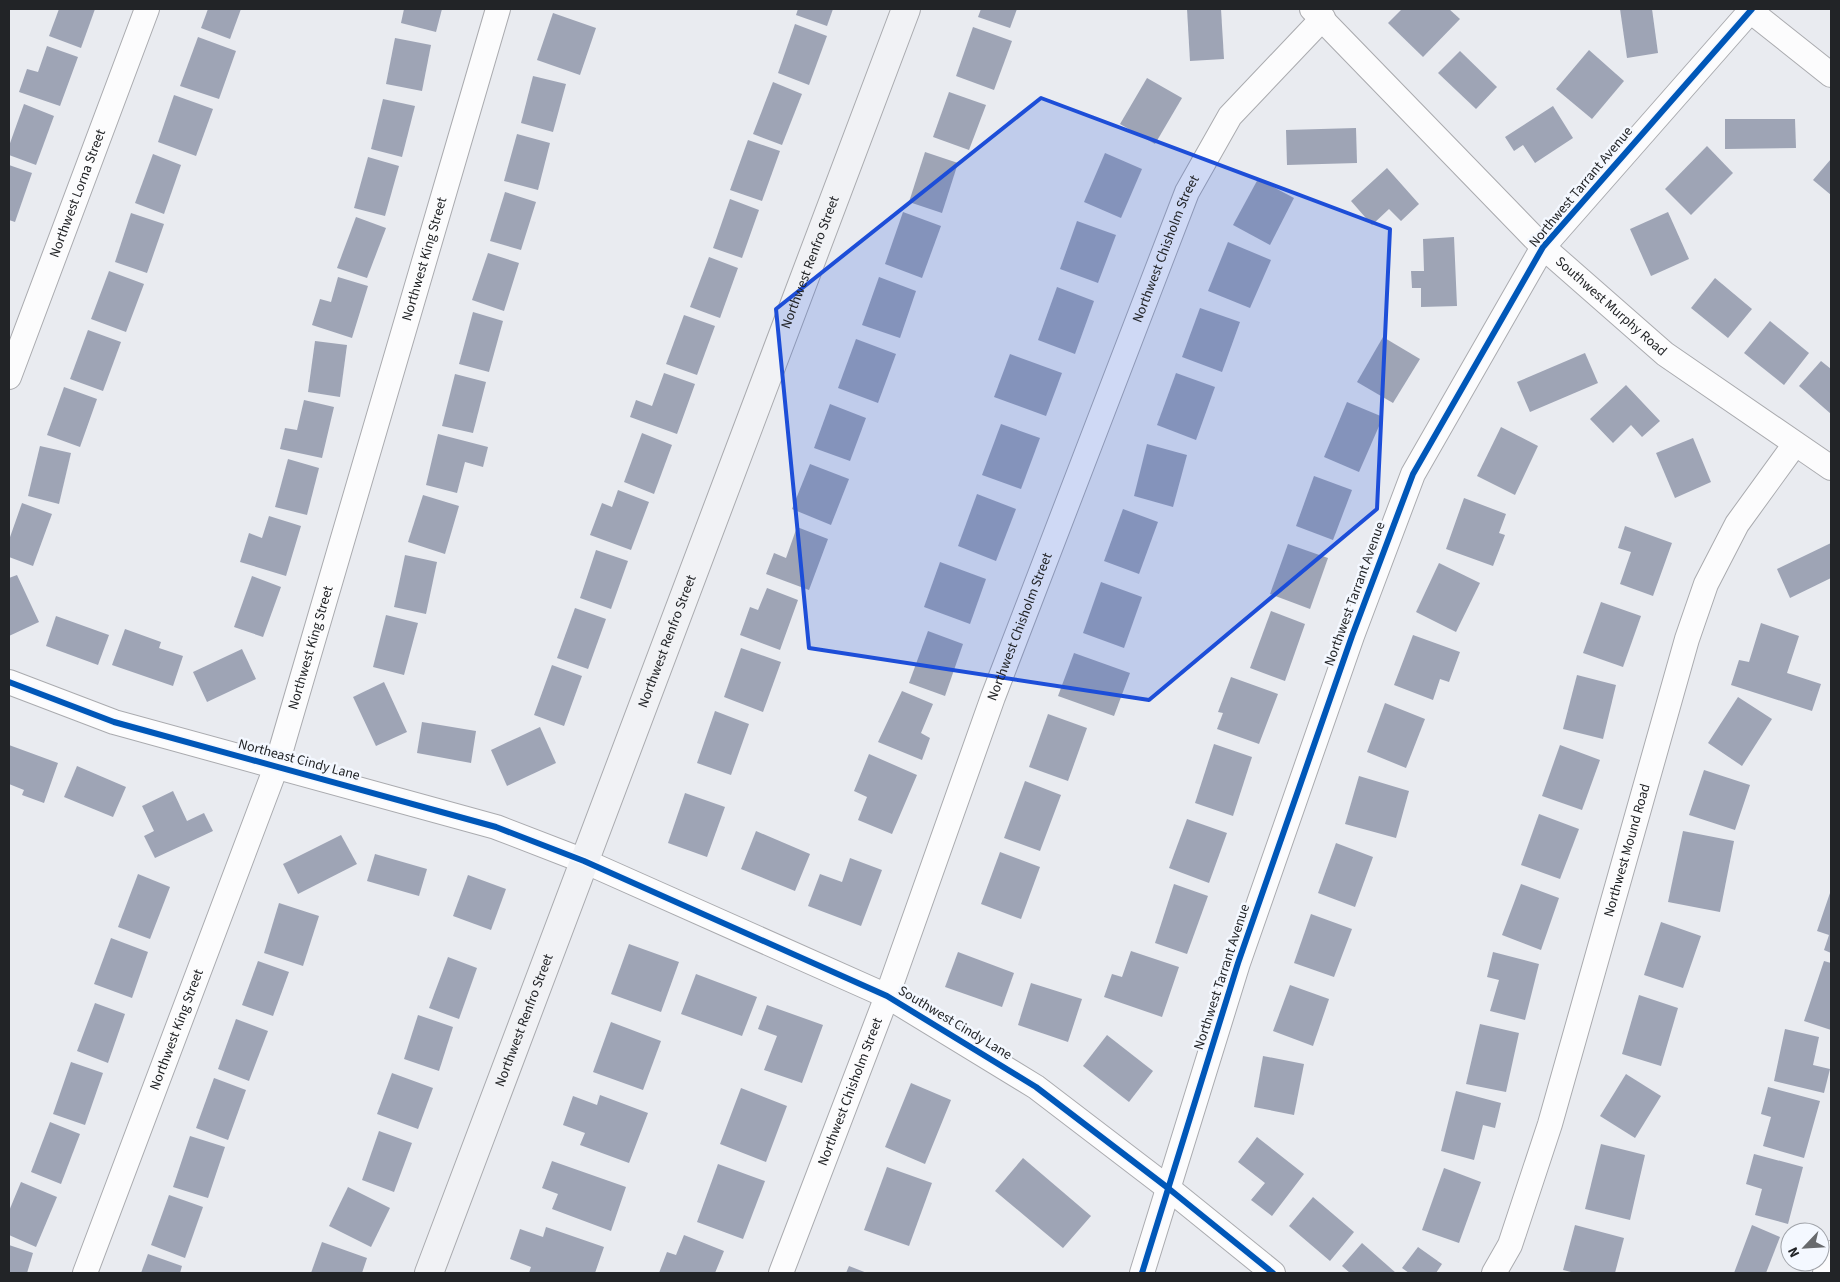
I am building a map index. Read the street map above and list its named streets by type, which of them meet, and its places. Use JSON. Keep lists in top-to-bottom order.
{
  "streets": {
    "main road": ["Northwest Renfro Street"],
    "street": [
      "Northwest Tarrant Avenue",
      "Northwest Lorna Street",
      "Northwest Chisholm Street",
      "Northwest King Street",
      "Southwest Murphy Road",
      "Northeast Cindy Lane",
      "Northwest Mound Road",
      "Southwest Cindy Lane"
    ]
  },
  "crossings": [
    ["Northwest Tarrant Avenue", "Southwest Murphy Road"],
    ["Northwest Tarrant Avenue", "Southwest Cindy Lane"],
    ["Northwest Chisholm Street", "Southwest Murphy Road"],
    ["Northwest Chisholm Street", "Southwest Cindy Lane"],
    ["Northwest King Street", "Northeast Cindy Lane"],
    ["Northwest Renfro Street", "Northeast Cindy Lane"],
    ["Northwest Renfro Street", "Southwest Cindy Lane"],
    ["Southwest Murphy Road", "Northwest Mound Road"],
    ["Northeast Cindy Lane", "Southwest Cindy Lane"]
  ],
  "north": "bottom left"
}
